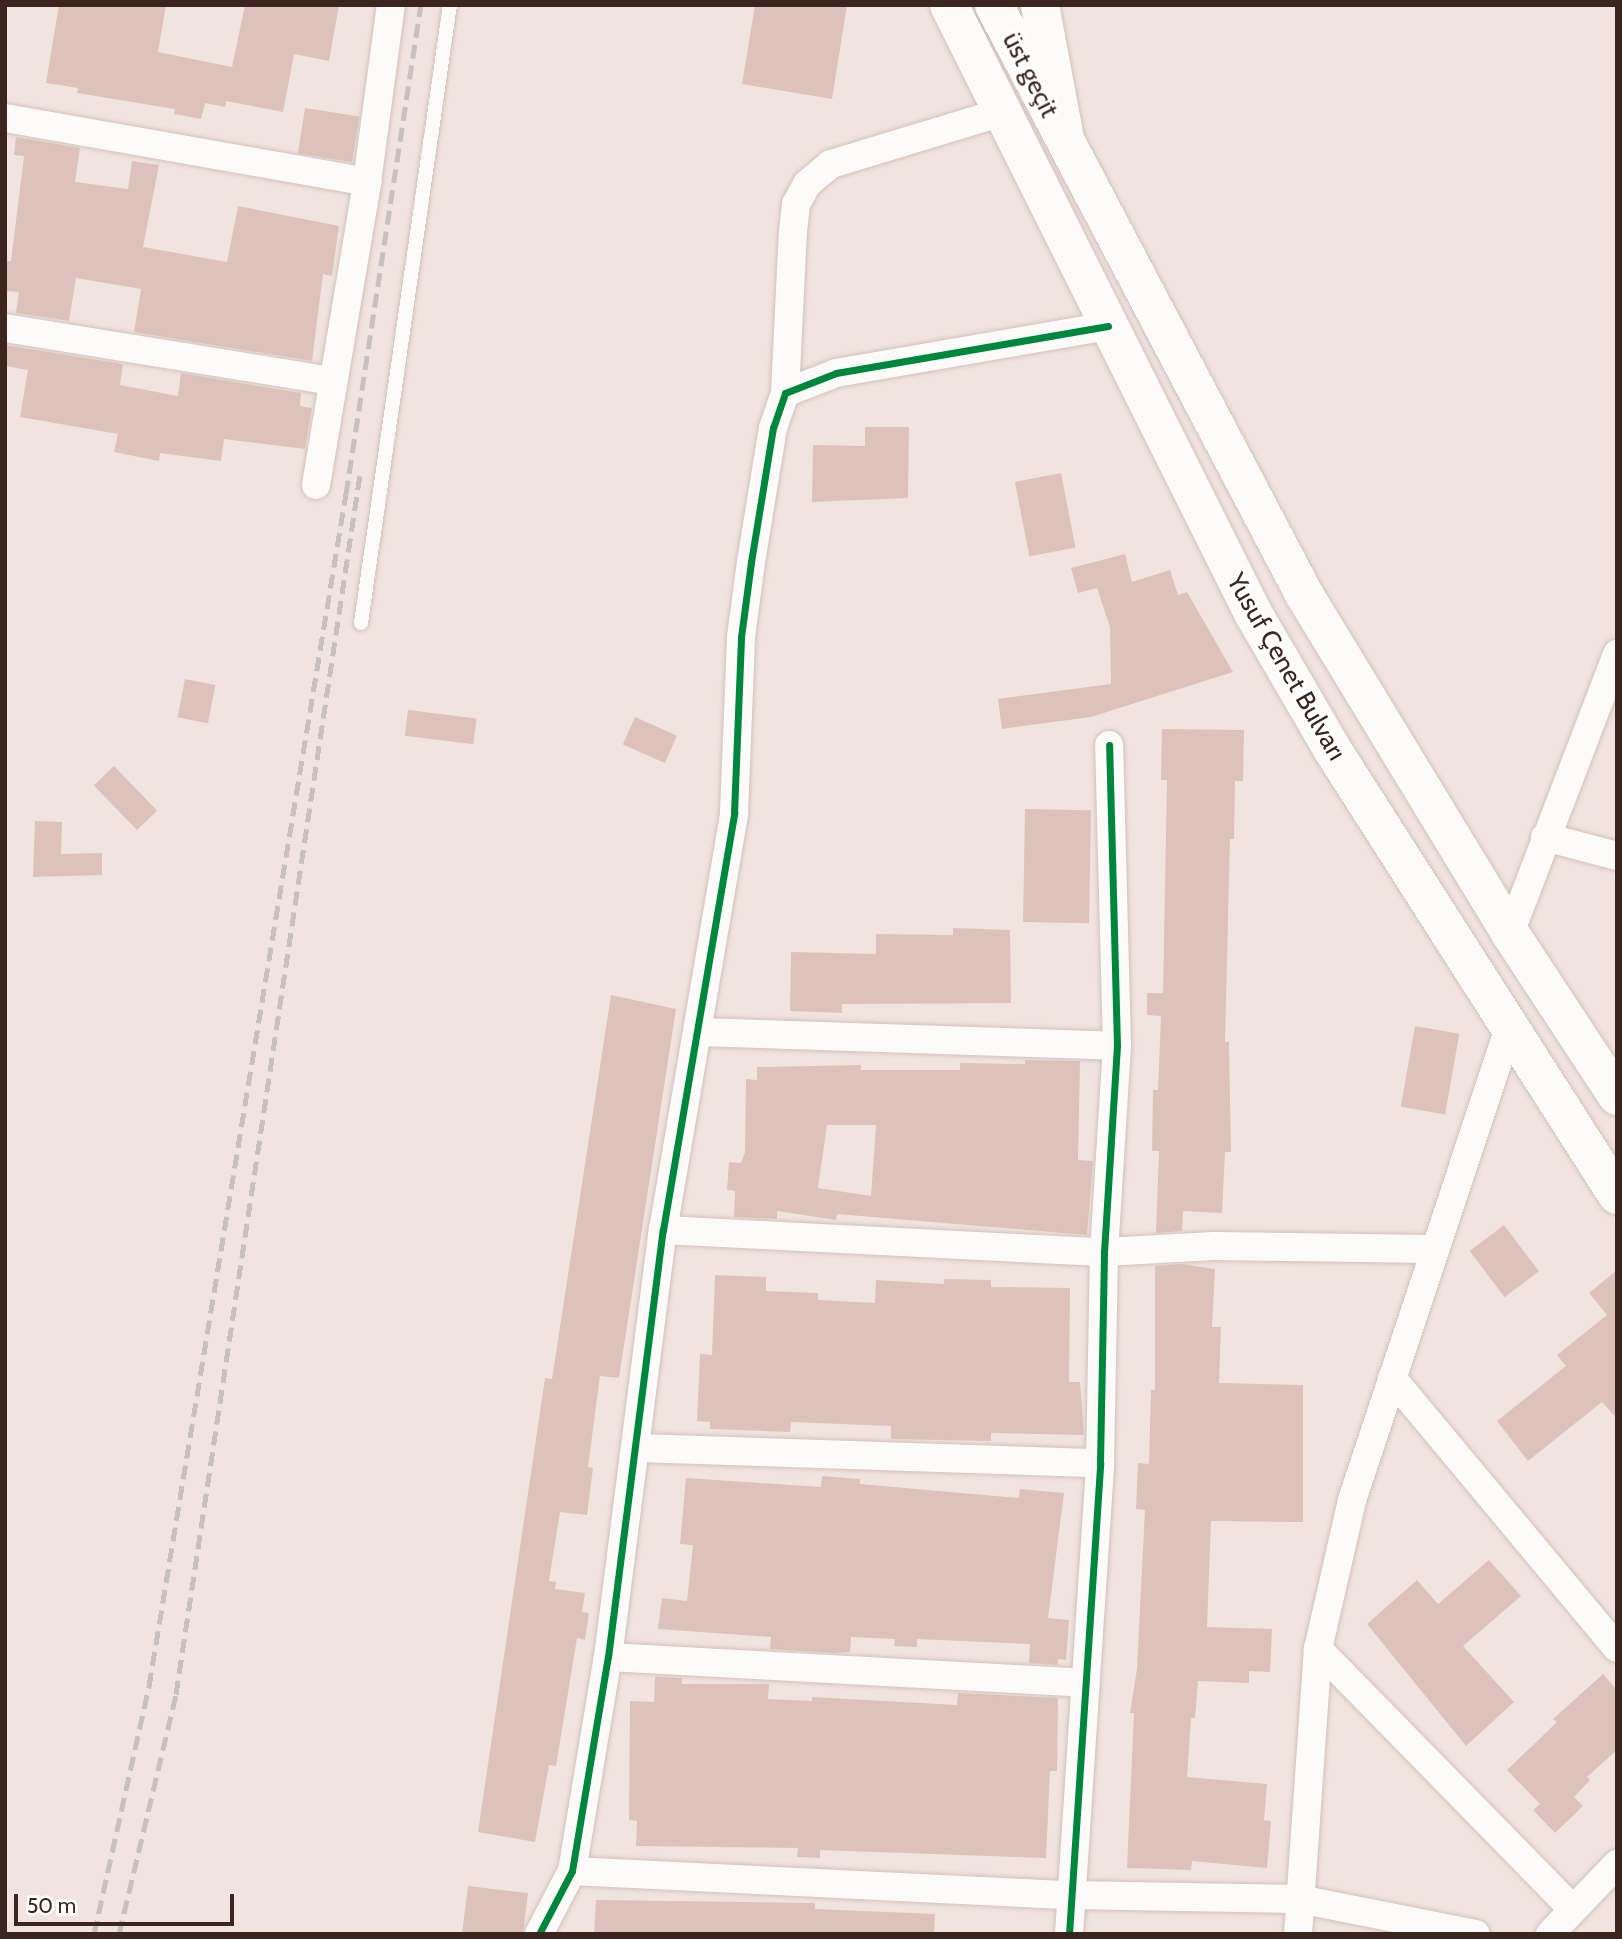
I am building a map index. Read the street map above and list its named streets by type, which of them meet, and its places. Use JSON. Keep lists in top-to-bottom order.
{
  "streets": {
    "main road": ["üst geçit", "Yusuf Çenet Bulvarı"]
  },
  "crossings": [
    ["üst geçit", "Yusuf Çenet Bulvarı"]
  ],
  "scale_bar": "50 m"
}
